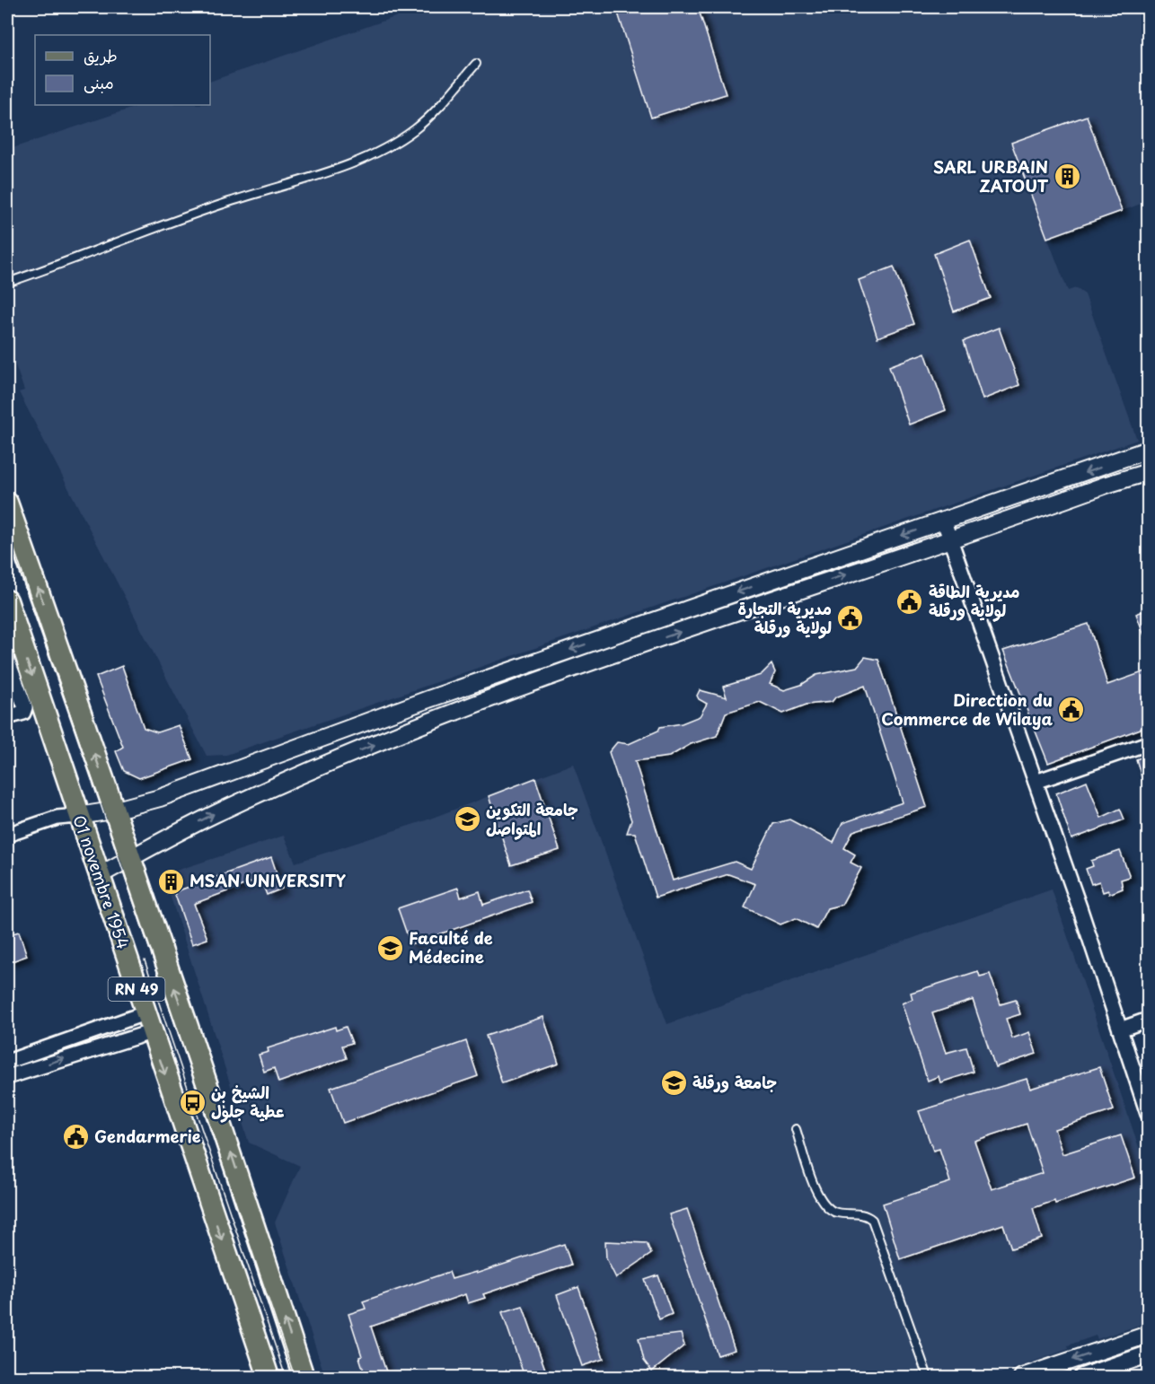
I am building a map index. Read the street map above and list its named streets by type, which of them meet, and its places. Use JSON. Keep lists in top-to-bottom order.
{
  "streets": {
    "main road": ["01 novembre 1954", "RN 49"]
  },
  "places": {
    "building": ["SARL URBAIN ZATOUT", "MSAN UNIVERSITY"],
    "public building": [
      "مديرية الطاقة لولاية ورقلة",
      "مديرية التجارة لولاية ورقلة",
      "Direction du Commerce de Wilaya",
      "Gendarmerie"
    ],
    "school or university": ["جامعة التكوين المتواصل", "Faculté de Médecine", "جامعة ورقلة"],
    "bus stop": ["الشيخ بن عطية جلول"]
  },
  "legend": ["طريق", "مبنى"]
}
